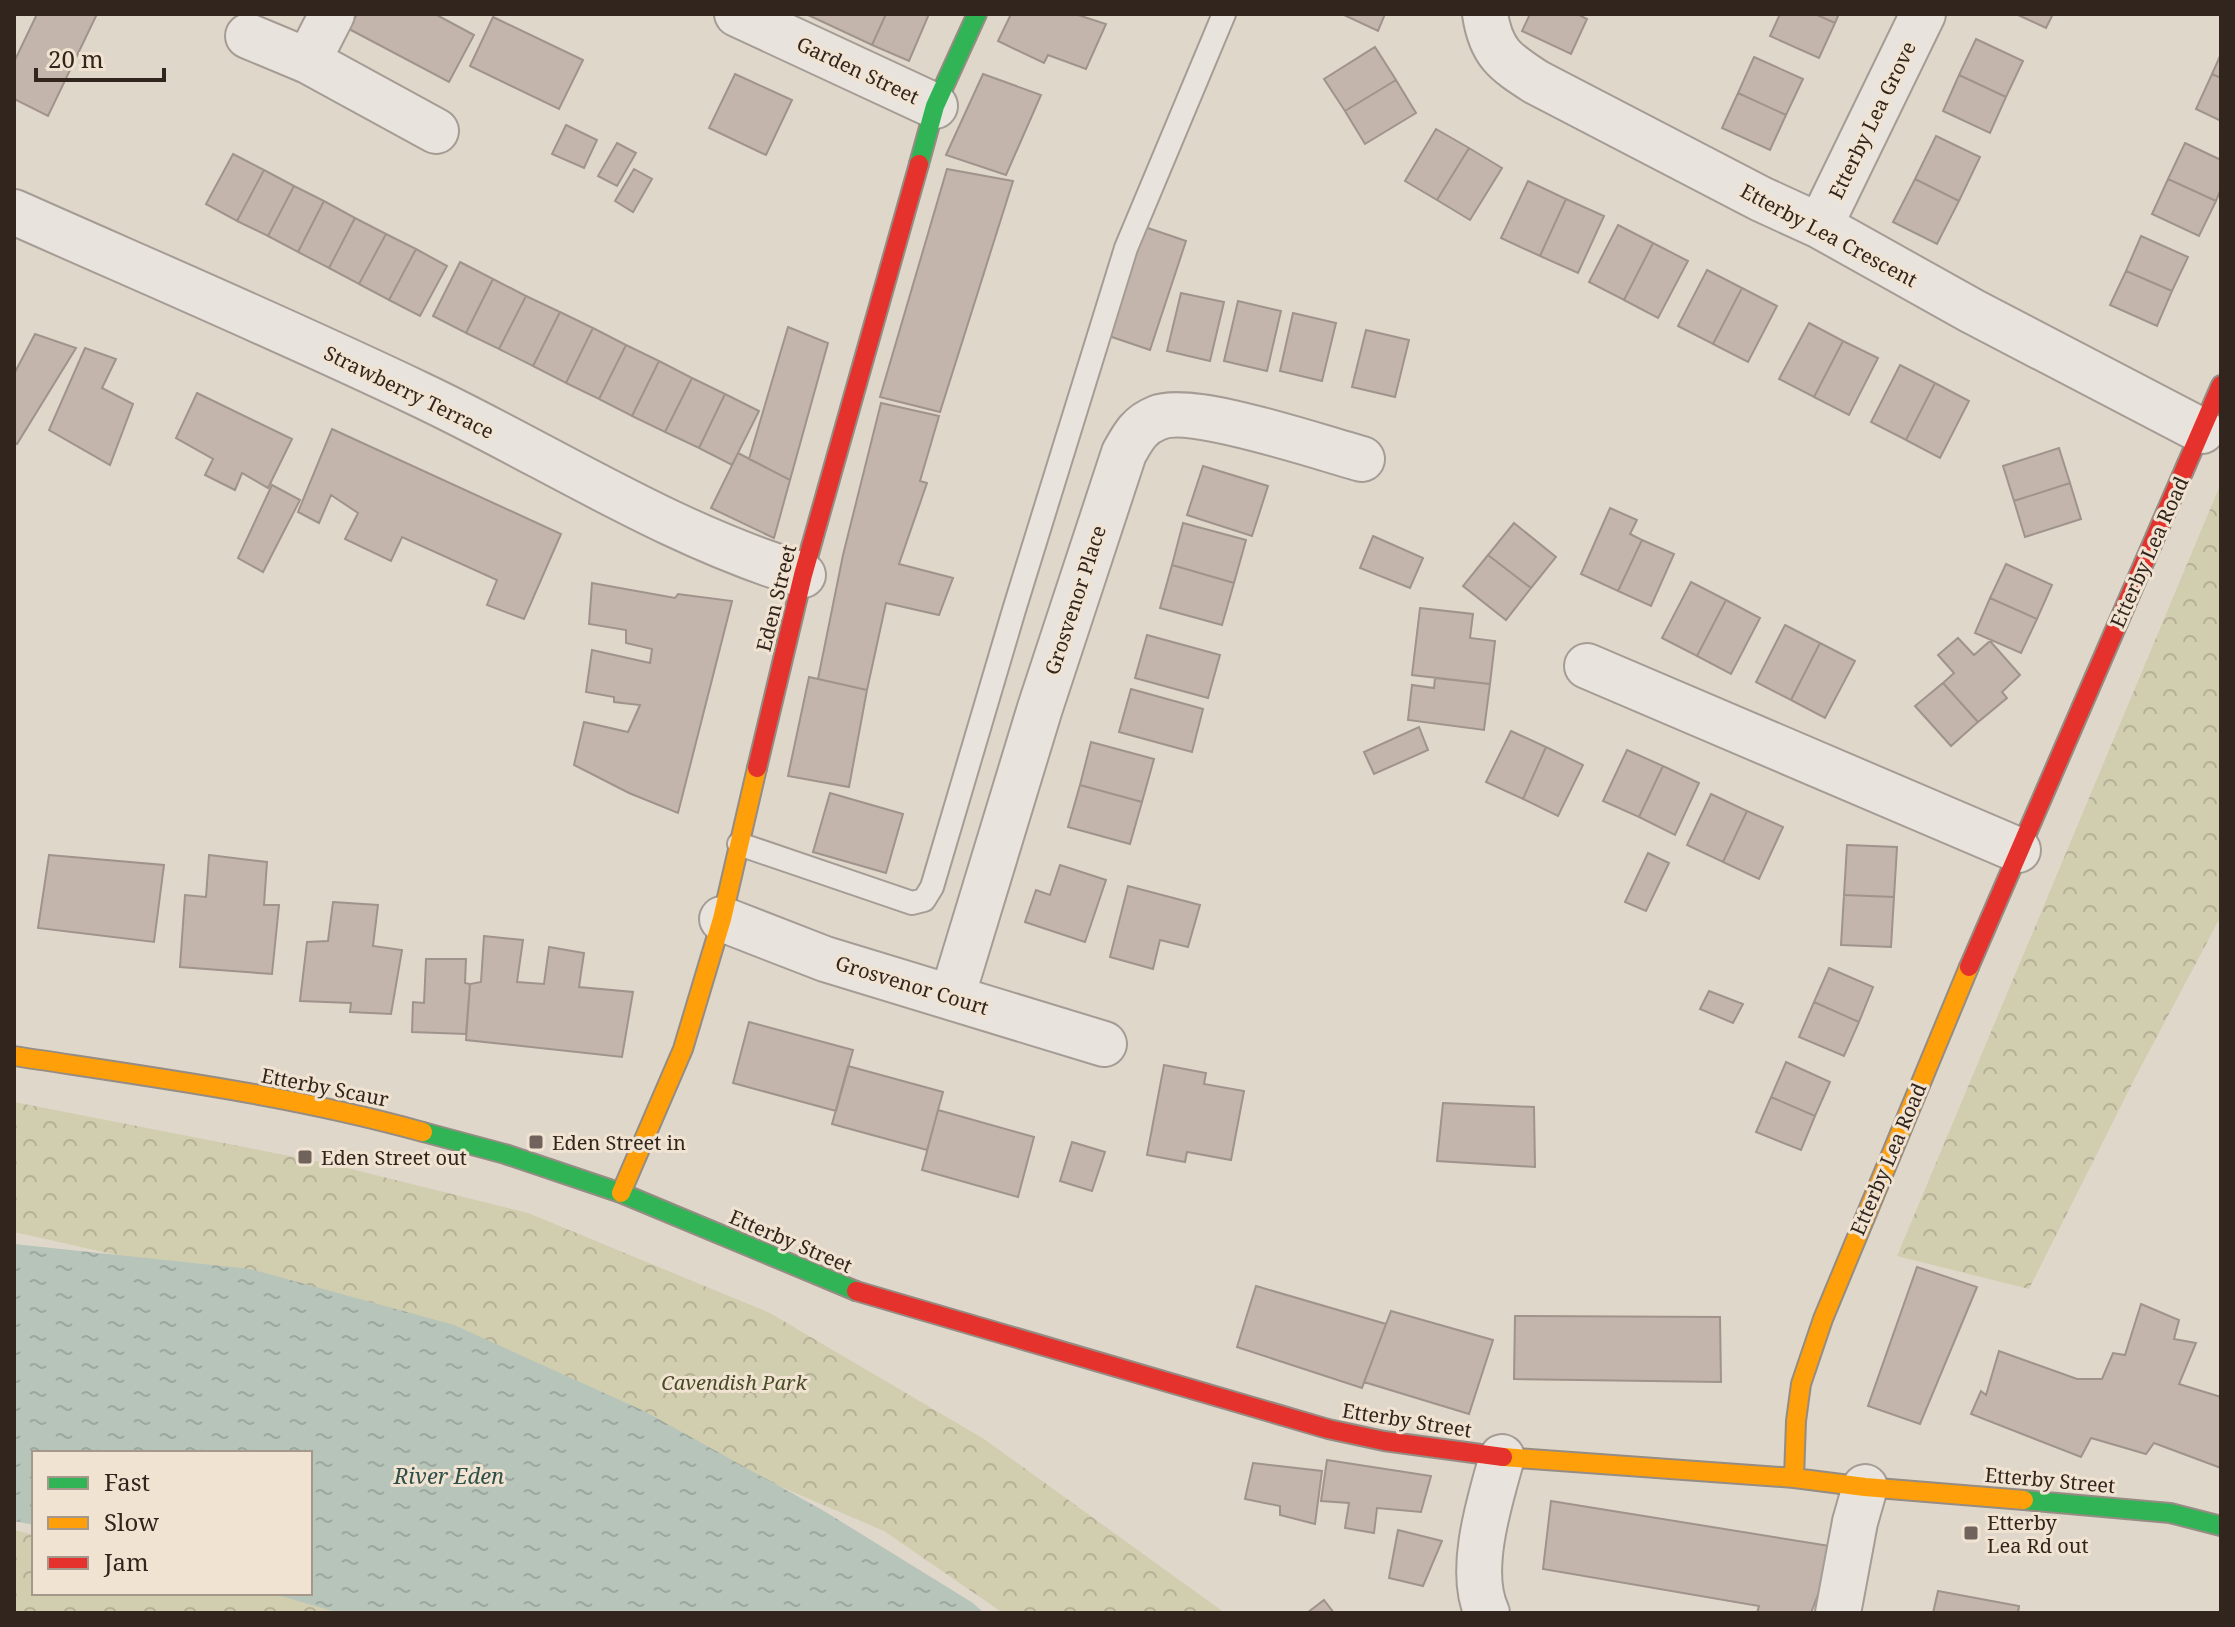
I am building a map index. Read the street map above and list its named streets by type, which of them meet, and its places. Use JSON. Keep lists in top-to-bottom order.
{
  "streets": {
    "street": [
      "Garden Street",
      "Etterby Lea Grove",
      "Etterby Lea Crescent",
      "Strawberry Terrace",
      "Etterby Lea Road",
      "Eden Street",
      "Grosvenor Place",
      "Grosvenor Court",
      "Etterby Scaur",
      "Etterby Street"
    ]
  },
  "crossings": [
    ["Garden Street", "Eden Street"],
    ["Etterby Lea Grove", "Etterby Lea Crescent"],
    ["Etterby Lea Crescent", "Etterby Lea Road"],
    ["Strawberry Terrace", "Eden Street"],
    ["Etterby Lea Road", "Etterby Street"],
    ["Eden Street", "Grosvenor Court"],
    ["Eden Street", "Etterby Scaur"],
    ["Eden Street", "Etterby Street"],
    ["Grosvenor Place", "Grosvenor Court"],
    ["Etterby Scaur", "Etterby Street"]
  ],
  "water": ["River Eden"],
  "parks": ["Cavendish Park"],
  "places": {
    "transit": ["Eden Street in", "Eden Street out", "Etterby Lea Rd out"]
  },
  "legend": ["Fast", "Slow", "Jam"],
  "scale_bar": "20 m"
}
